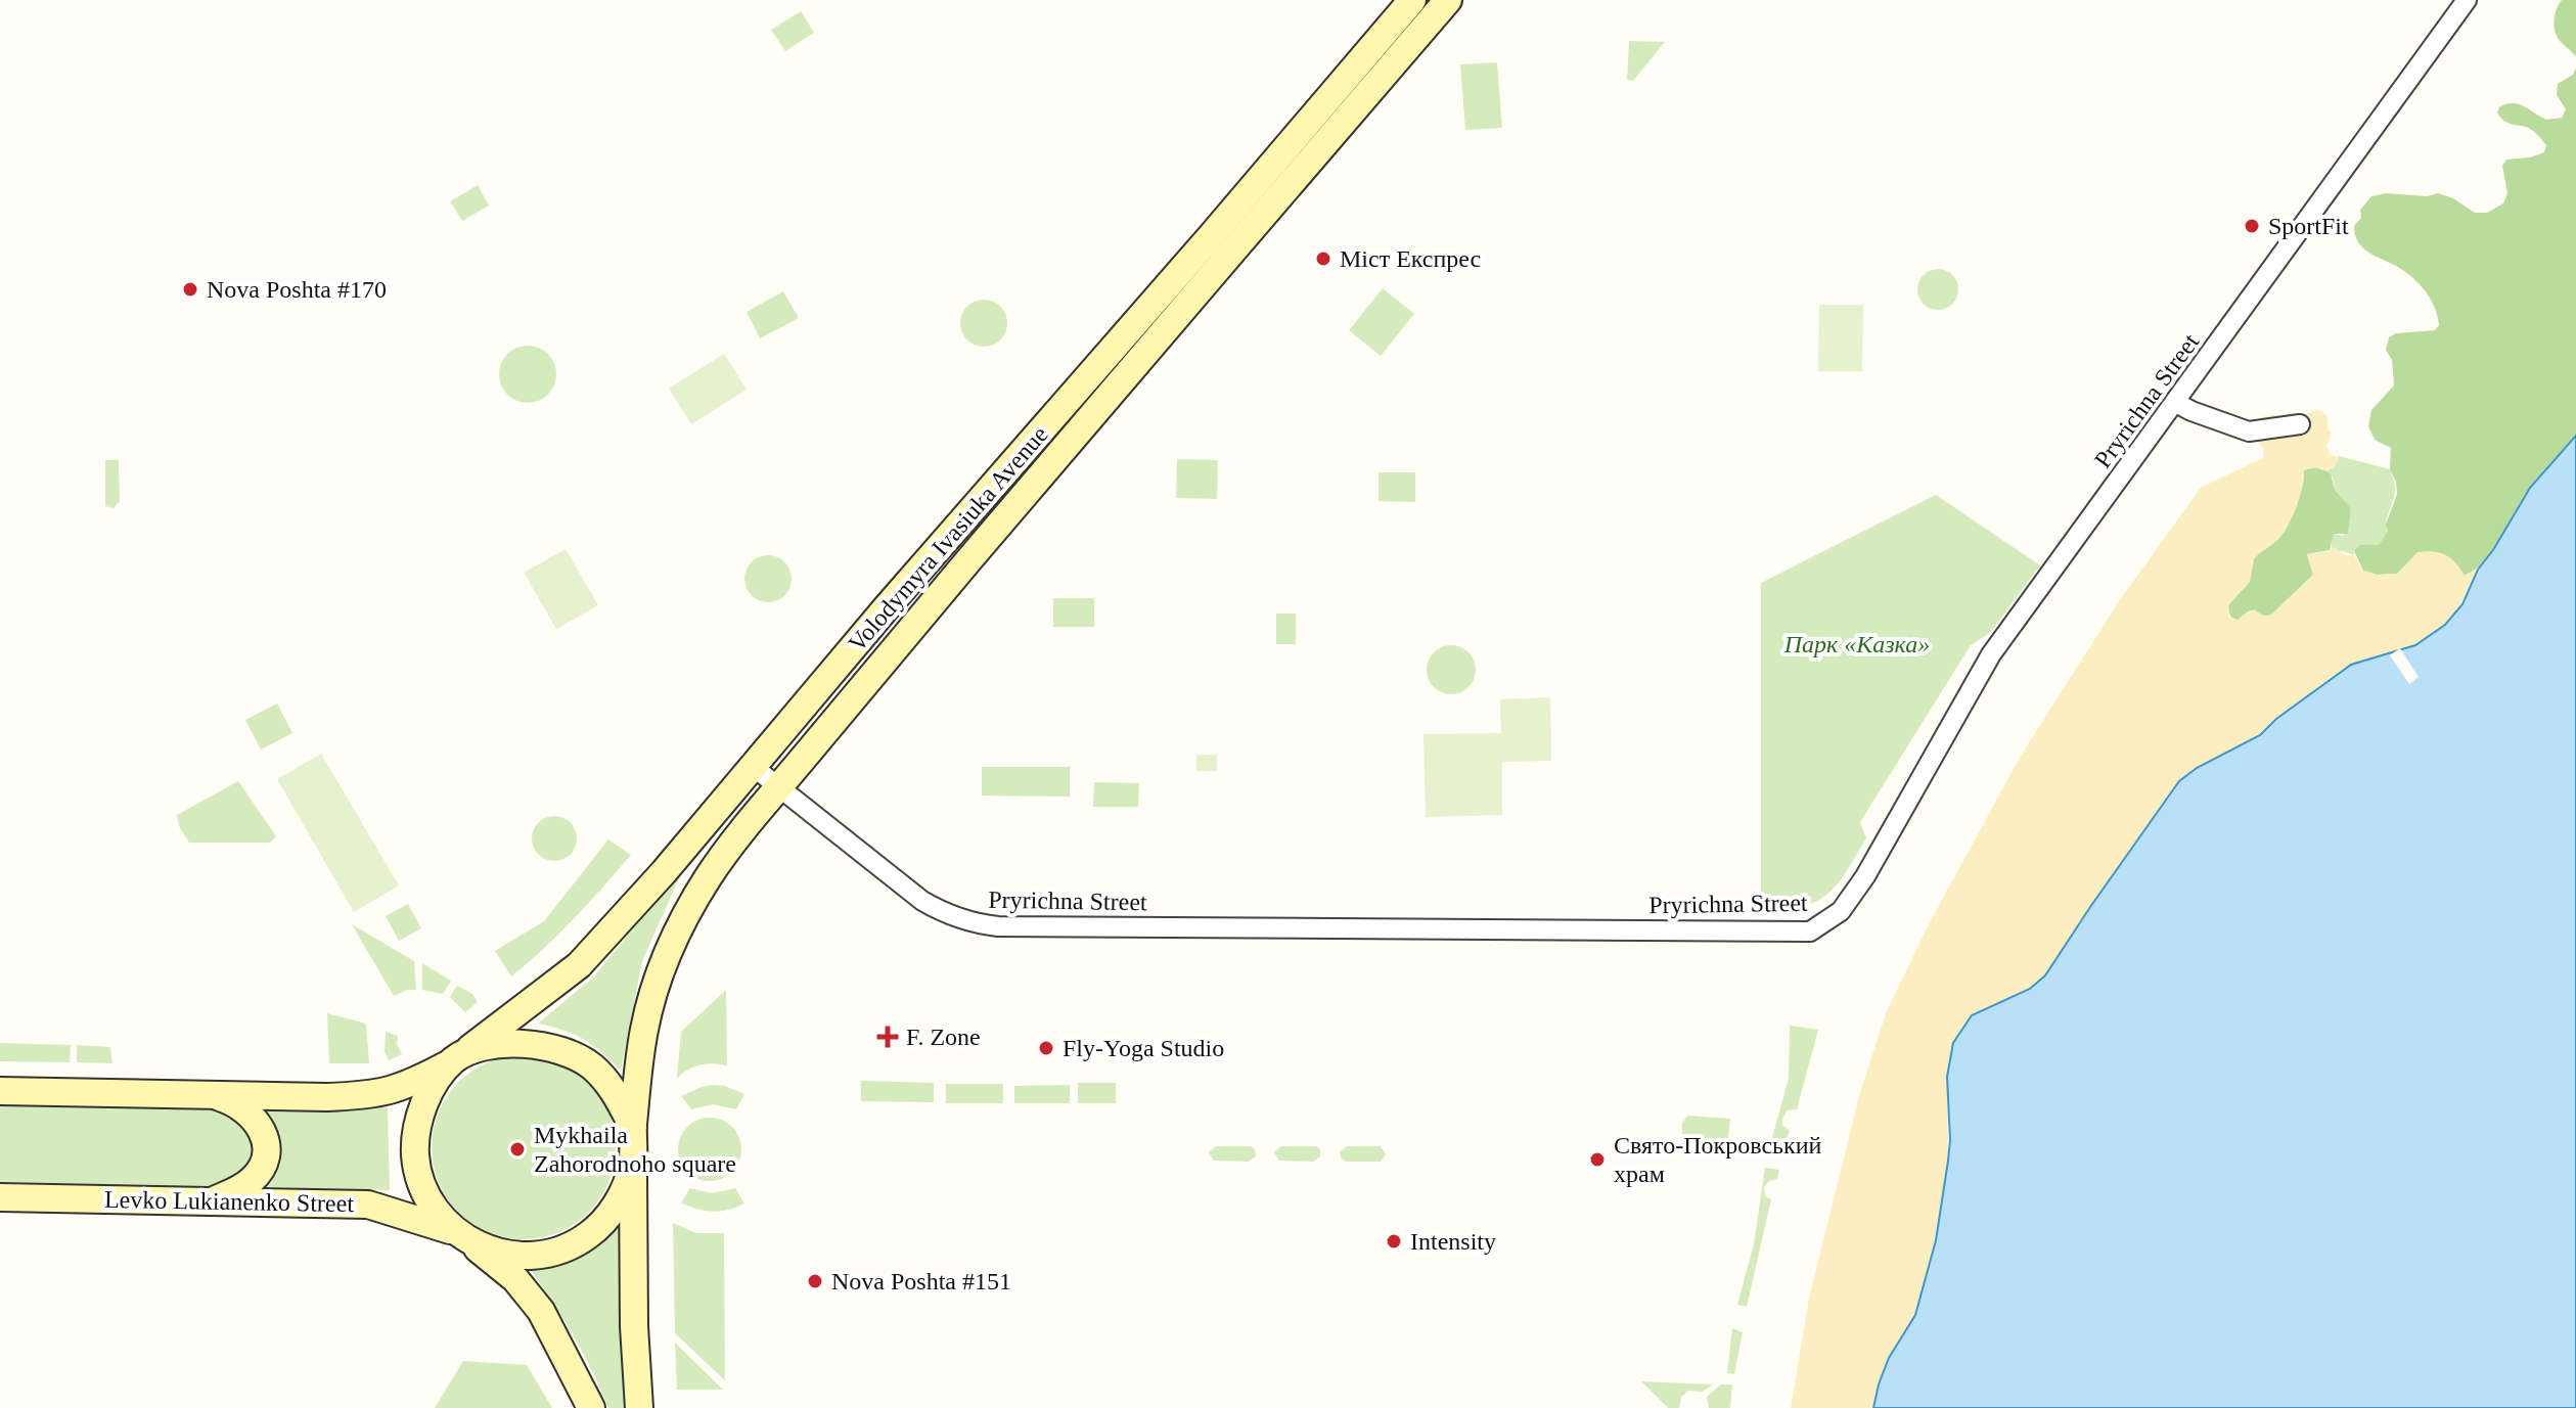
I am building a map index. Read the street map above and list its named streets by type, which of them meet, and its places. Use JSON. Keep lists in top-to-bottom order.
{
  "streets": {
    "main road": ["Volodymyra Ivasiuka Avenue", "Levko Lukianenko Street"],
    "street": ["Pryrichna Street"]
  },
  "crossings": [
    ["Pryrichna Street", "Volodymyra Ivasiuka Avenue"],
    ["Volodymyra Ivasiuka Avenue", "Levko Lukianenko Street"]
  ],
  "parks": ["Парк «Казка»"],
  "places": {
    "other": [
      "SportFit",
      "Міст Експрес",
      "Nova Poshta #170",
      "Fly-Yoga Studio",
      "Mykhaila Zahorodnoho square",
      "Свято-Покровський храм",
      "Intensity",
      "Nova Poshta #151"
    ],
    "health": ["F. Zone"]
  }
}
